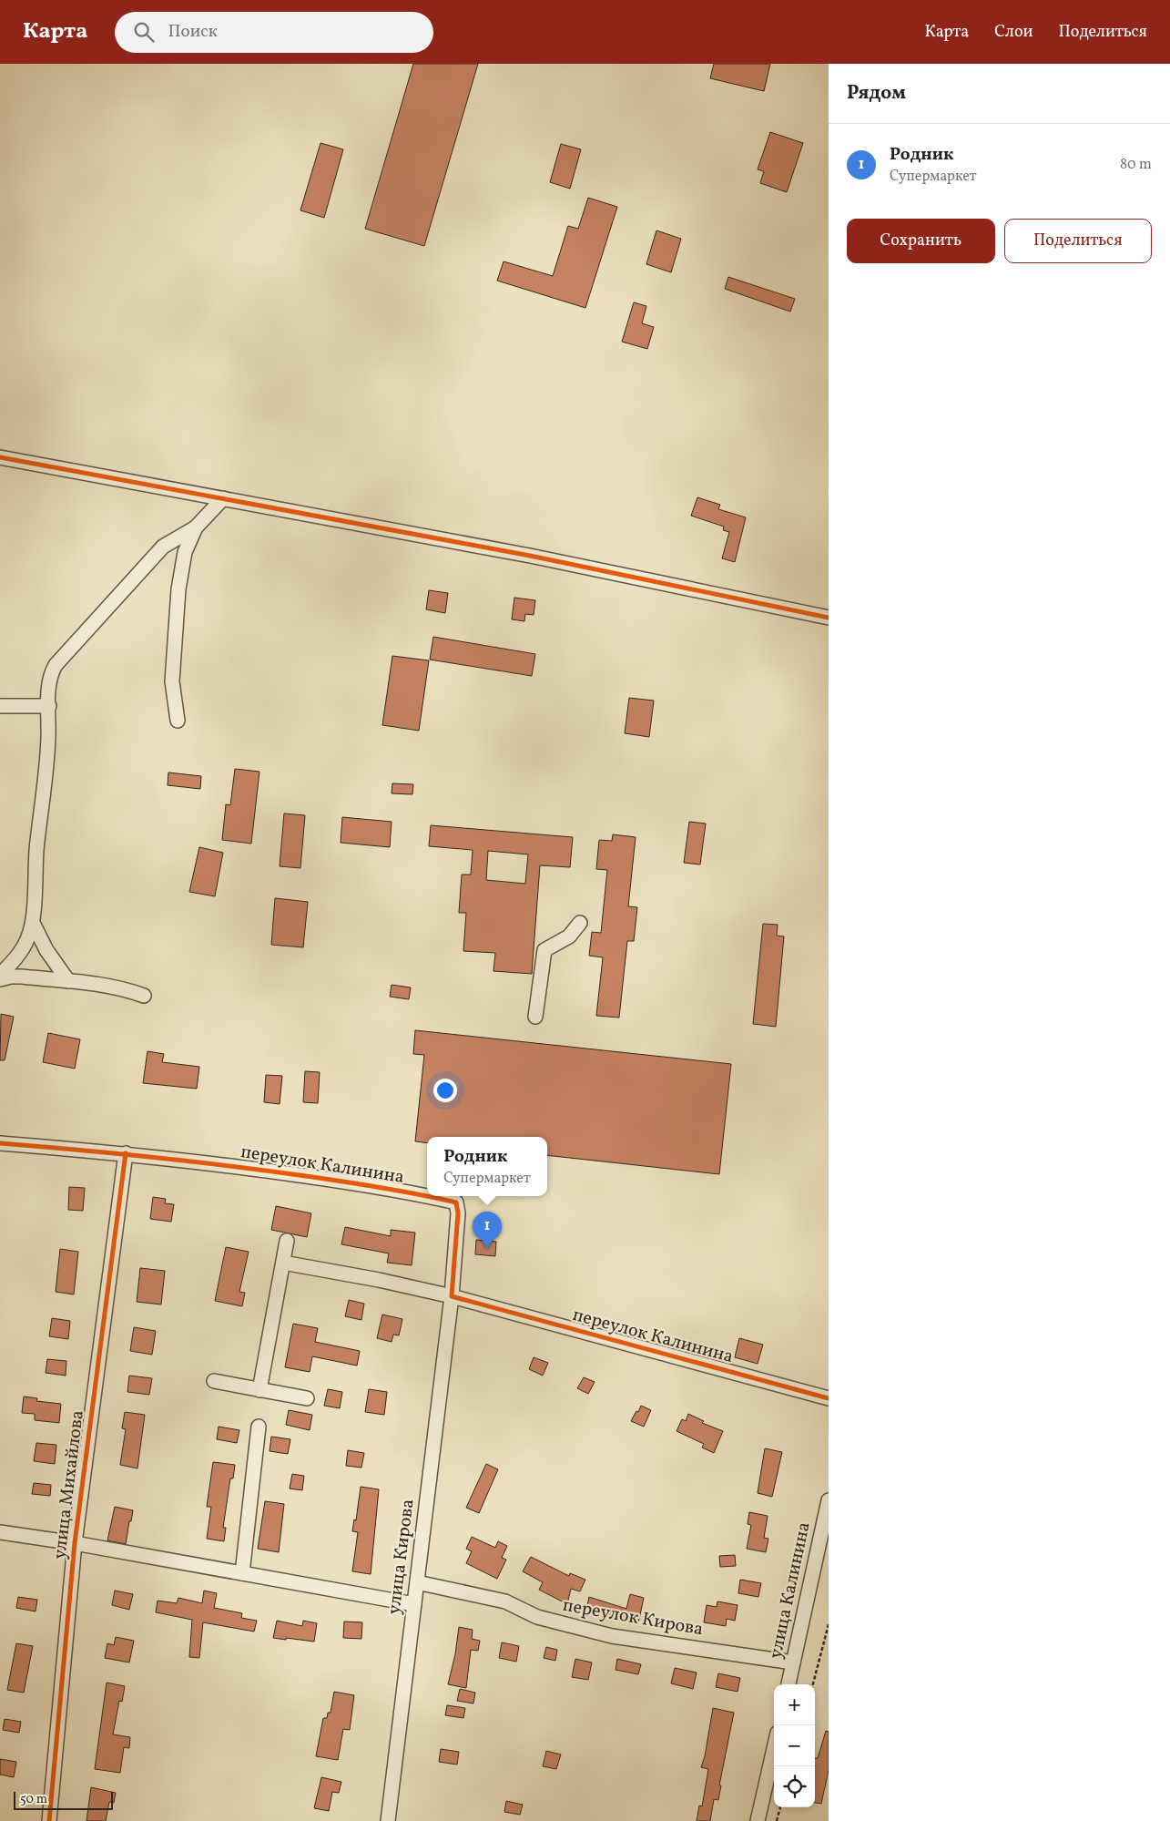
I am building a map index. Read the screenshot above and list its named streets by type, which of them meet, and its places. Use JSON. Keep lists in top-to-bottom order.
{
  "streets": {
    "street": [
      "переулок Калинина",
      "улица Михайлова",
      "улица Кирова",
      "улица Калинина",
      "переулок Кирова"
    ]
  },
  "crossings": [
    ["переулок Калинина", "улица Михайлова"],
    ["переулок Калинина", "улица Кирова"],
    ["улица Кирова", "переулок Кирова"],
    ["улица Калинина", "переулок Кирова"]
  ],
  "scale_bar": "50 m",
  "page": {
    "header": "Карта",
    "search": "Поиск",
    "nav": ["Карта", "Слои", "Поделиться"],
    "heading": "Рядом",
    "list": [
      {
        "mark": "1",
        "name": "Родник",
        "note": "Супермаркет",
        "value": "80 m"
      }
    ],
    "buttons": ["Сохранить", "Поделиться"],
    "popup": ["Родник", "Супермаркет"],
    "pins": "1",
    "map_buttons": ["+", "−"],
    "scale": "50 m"
  }
}
